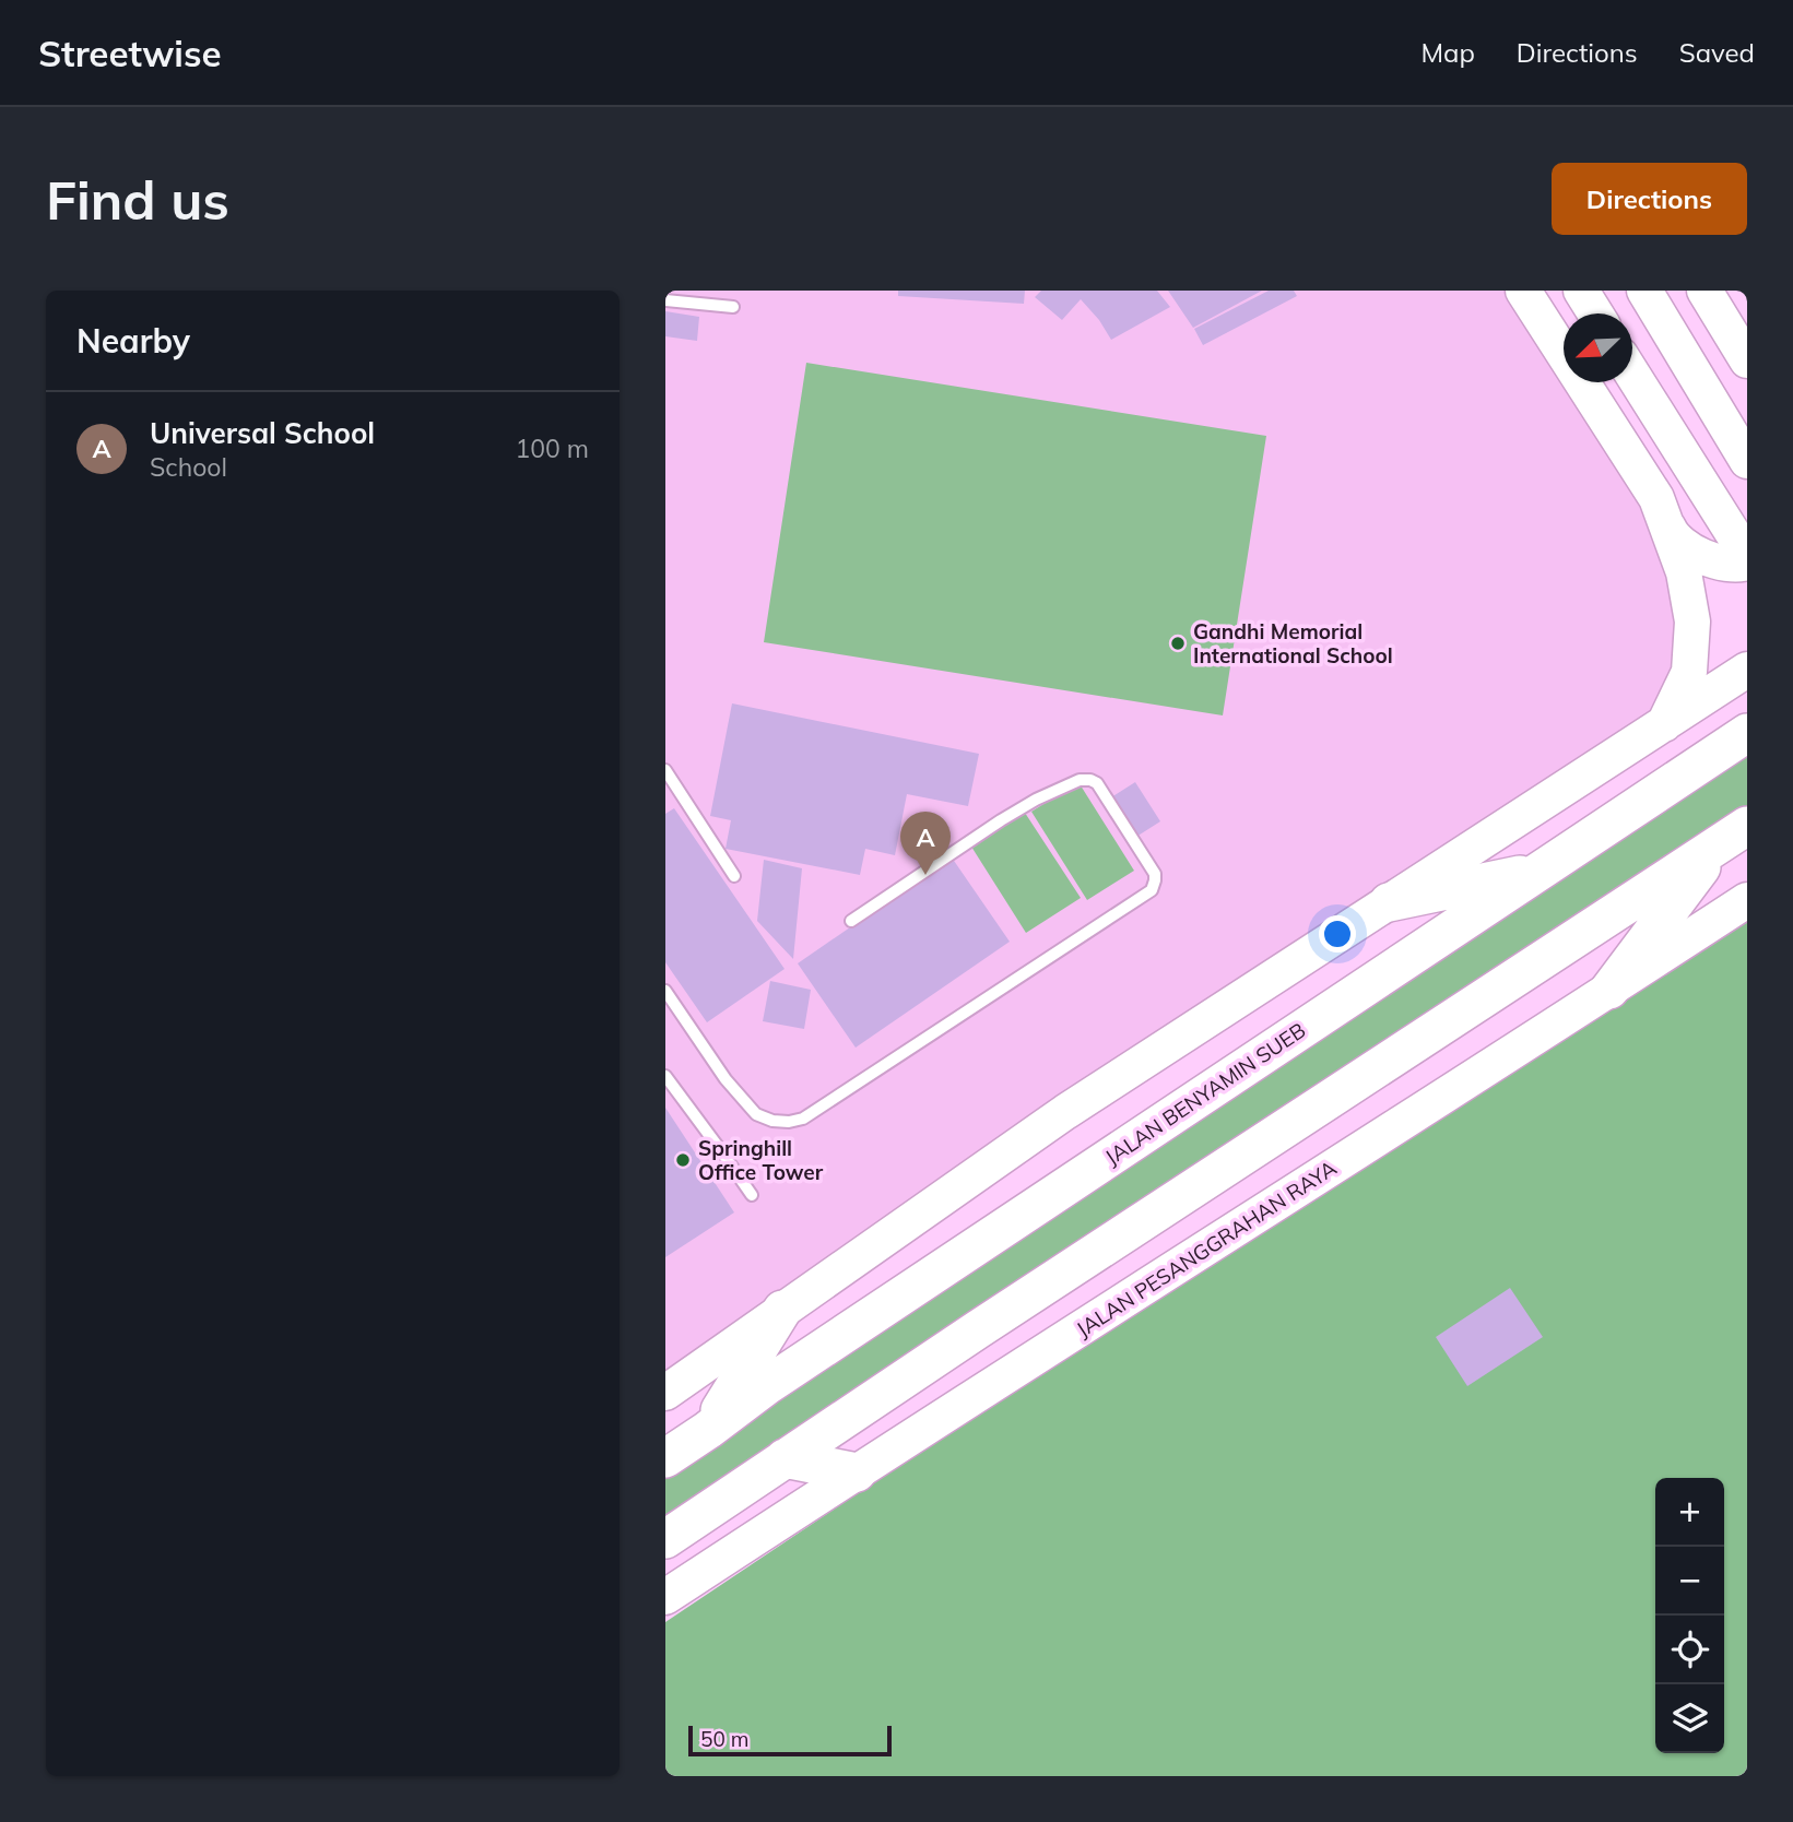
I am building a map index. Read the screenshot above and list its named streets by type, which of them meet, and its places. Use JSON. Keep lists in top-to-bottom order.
{
  "streets": {
    "main road": ["JALAN BENYAMIN SUEB", "JALAN PESANGGRAHAN RAYA"]
  },
  "places": ["Gandhi Memorial International School", "Springhill Office Tower"],
  "scale_bar": "50 m",
  "north": "bottom left",
  "page": {
    "header": "Streetwise",
    "nav": ["Map", "Directions", "Saved"],
    "buttons": "Directions",
    "title": "Find us",
    "heading": "Nearby",
    "list": [
      {
        "mark": "A",
        "name": "Universal School",
        "note": "School",
        "value": "100 m"
      }
    ],
    "pins": "A",
    "map_buttons": ["+", "−"],
    "scale": "50 m"
  }
}
